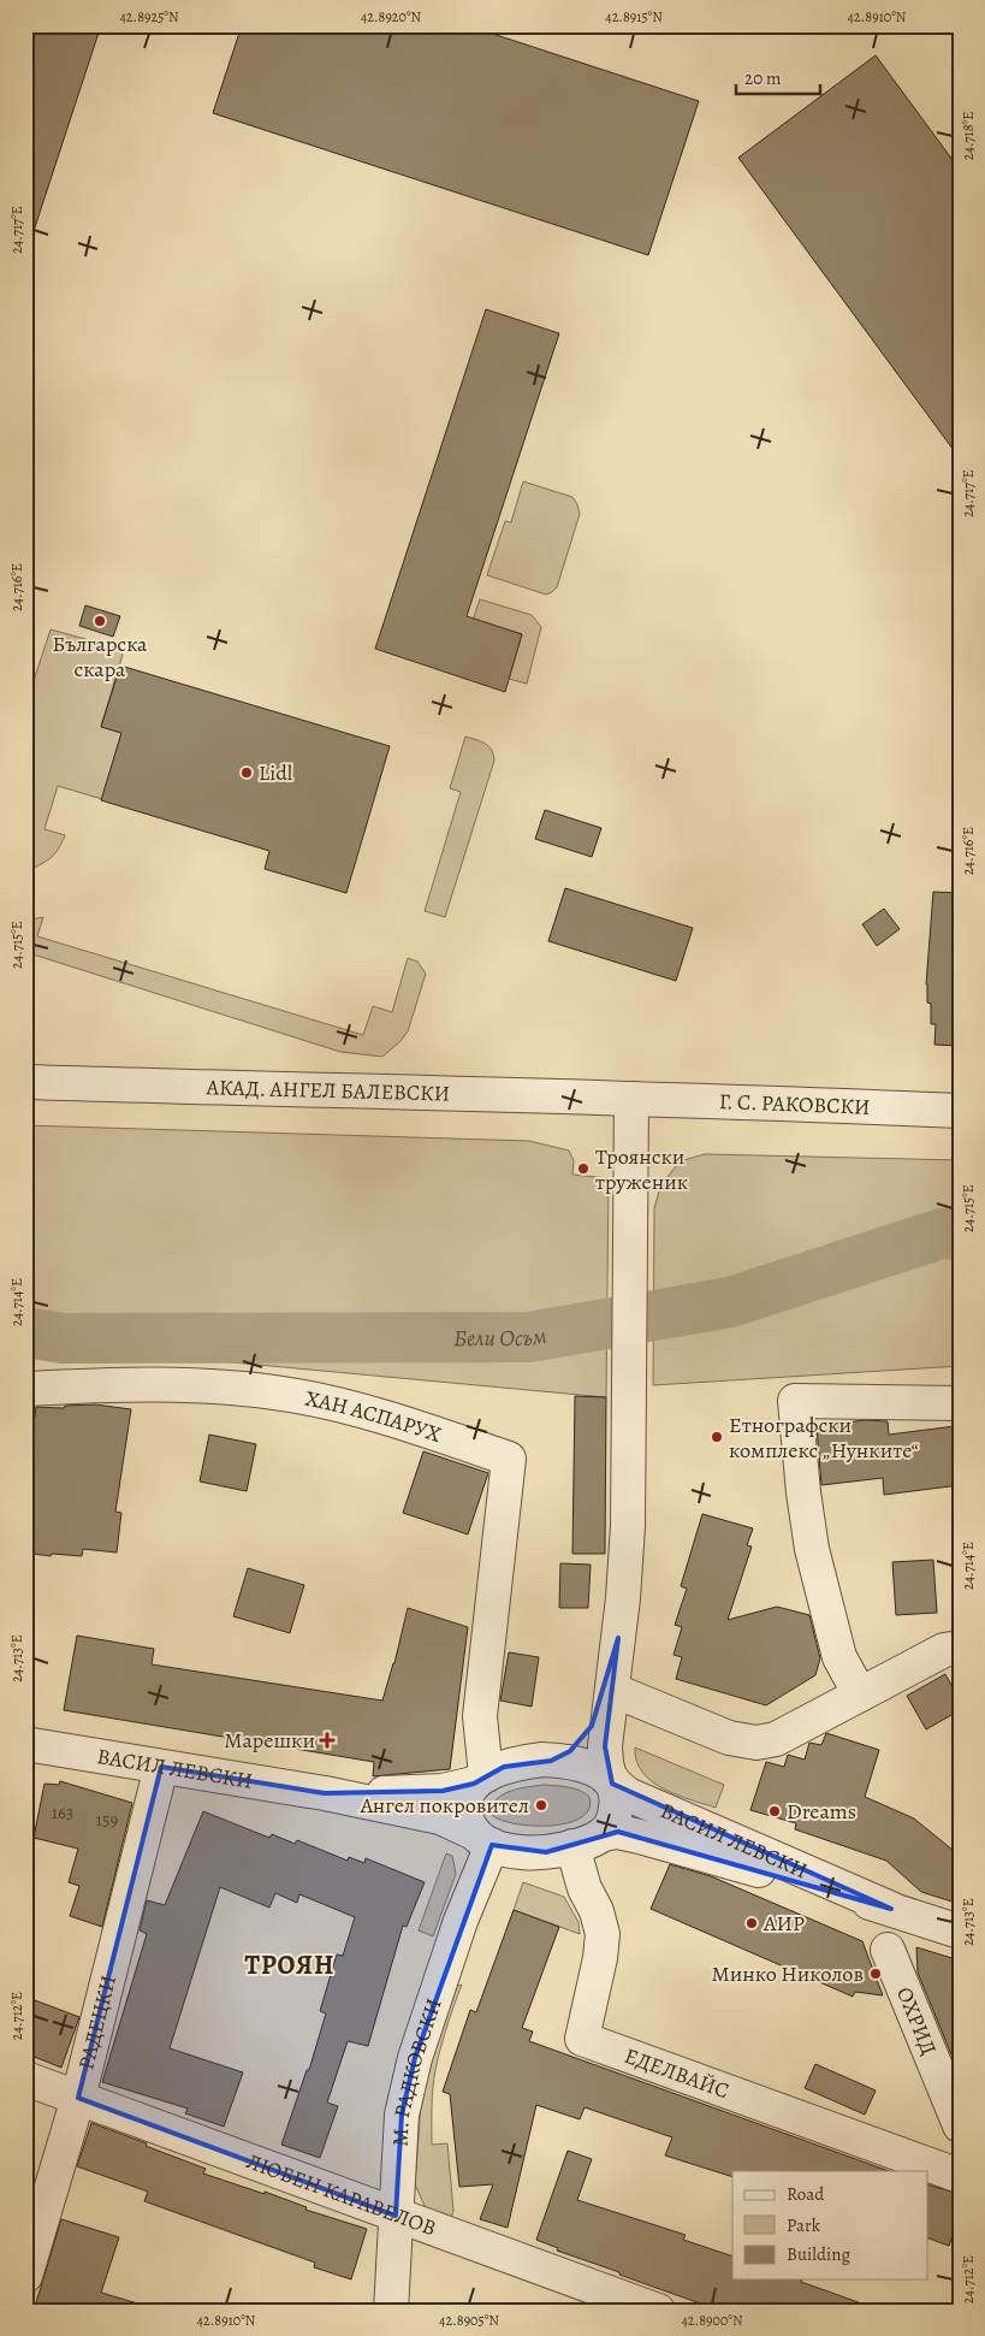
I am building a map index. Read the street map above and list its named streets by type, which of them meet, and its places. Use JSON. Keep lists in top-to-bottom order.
{
  "streets": {
    "street": [
      "АКАД. АНГЕЛ БАЛЕВСКИ",
      "Г. С. РАКОВСКИ",
      "ХАН АСПАРУХ",
      "ВАСИЛ ЛЕВСКИ",
      "ОХРИД",
      "РАДЕЦКИ",
      "М. РАДКОВСКИ",
      "ЕДЕЛВАЙС",
      "ЛЮБЕН КАРАВЕЛОВ"
    ]
  },
  "crossings": [
    ["АКАД. АНГЕЛ БАЛЕВСКИ", "Г. С. РАКОВСКИ"],
    ["ХАН АСПАРУХ", "ВАСИЛ ЛЕВСКИ"],
    ["ХАН АСПАРУХ", "М. РАДКОВСКИ"],
    ["ХАН АСПАРУХ", "ЕДЕЛВАЙС"],
    ["ВАСИЛ ЛЕВСКИ", "РАДЕЦКИ"],
    ["ВАСИЛ ЛЕВСКИ", "М. РАДКОВСКИ"],
    ["ВАСИЛ ЛЕВСКИ", "ЕДЕЛВАЙС"],
    ["РАДЕЦКИ", "ЛЮБЕН КАРАВЕЛОВ"],
    ["М. РАДКОВСКИ", "ЕДЕЛВАЙС"],
    ["М. РАДКОВСКИ", "ЛЮБЕН КАРАВЕЛОВ"]
  ],
  "districts": ["ТРОЯН"],
  "water": ["Бели Осъм"],
  "places": {
    "other": [
      "Българска скара",
      "Lidl",
      "Троянски труженик",
      "Етнографски комплекс „Нунките“",
      "Ангел покровител",
      "Dreams",
      "АИР",
      "Минко Николов"
    ],
    "health": ["Марешки"]
  },
  "house_numbers": ["163", "159"],
  "legend": ["Road", "Park", "Building"],
  "scale_bar": "20 m",
  "coordinates": [
    "42.8925°N",
    "42.8920°N",
    "42.8915°N",
    "42.8910°N",
    "24.718°E",
    "24.717°E",
    "24.716°E",
    "24.715°E",
    "24.714°E",
    "24.713°E",
    "24.712°E",
    "42.8905°N",
    "42.8900°N"
  ]
}
